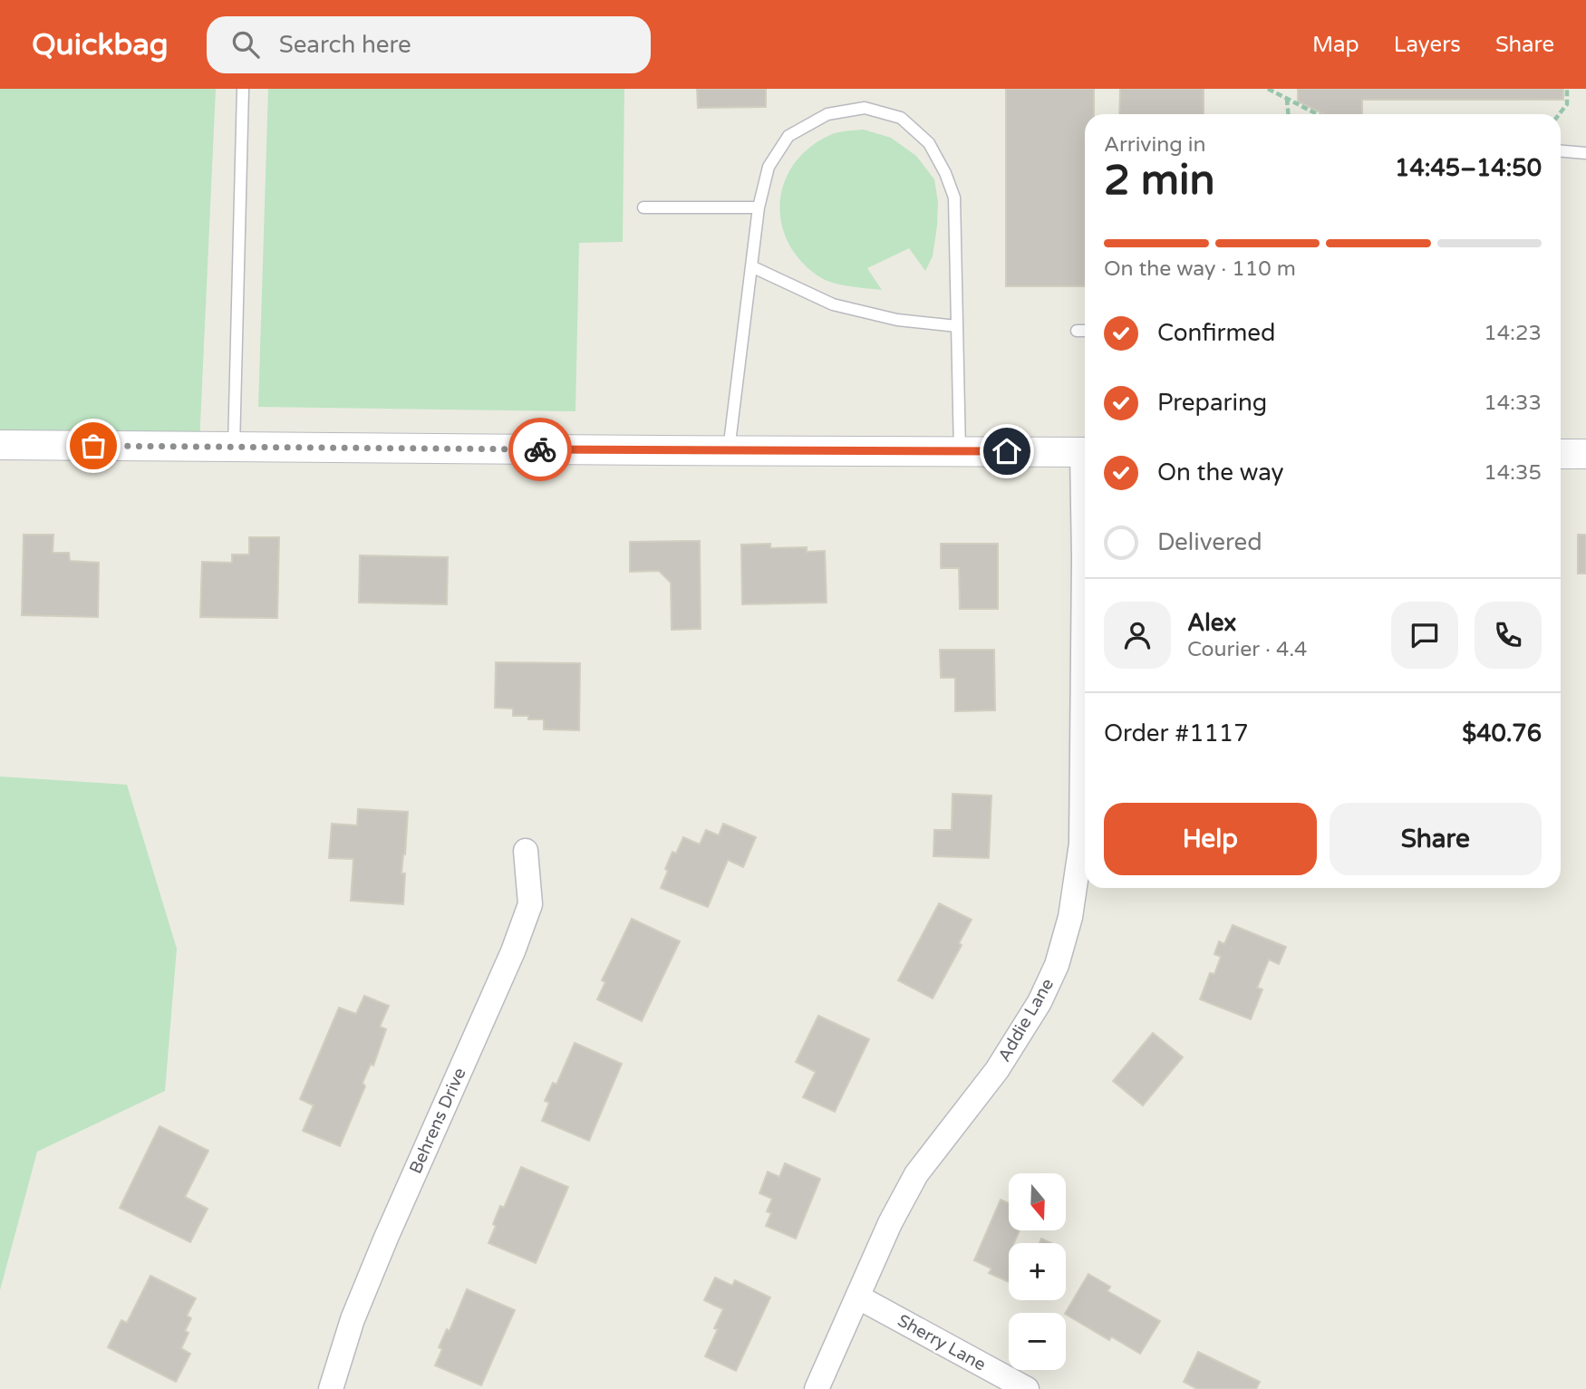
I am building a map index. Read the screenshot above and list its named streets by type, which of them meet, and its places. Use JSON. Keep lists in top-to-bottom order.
{
  "streets": {
    "street": ["Addie Lane", "Behrens Drive", "Sherry Lane"]
  },
  "crossings": [
    ["Addie Lane", "Sherry Lane"]
  ],
  "north": "bottom",
  "page": {
    "header": "Quickbag",
    "search": "Search here",
    "nav": ["Map", "Layers", "Share"],
    "heading": ["2 min", "Arriving in", "14:45–14:50"],
    "panel": [
      "Alex",
      "Courier · 4.4",
      "Order #1117",
      "$40.76"
    ],
    "bar": "On the way · 110 m",
    "list": [
      ["Confirmed", "14:23"],
      ["Preparing", "14:33"],
      ["On the way", "14:35"],
      "Delivered"
    ],
    "buttons": ["Help", "Share"],
    "map_buttons": ["+", "−"]
  }
}
